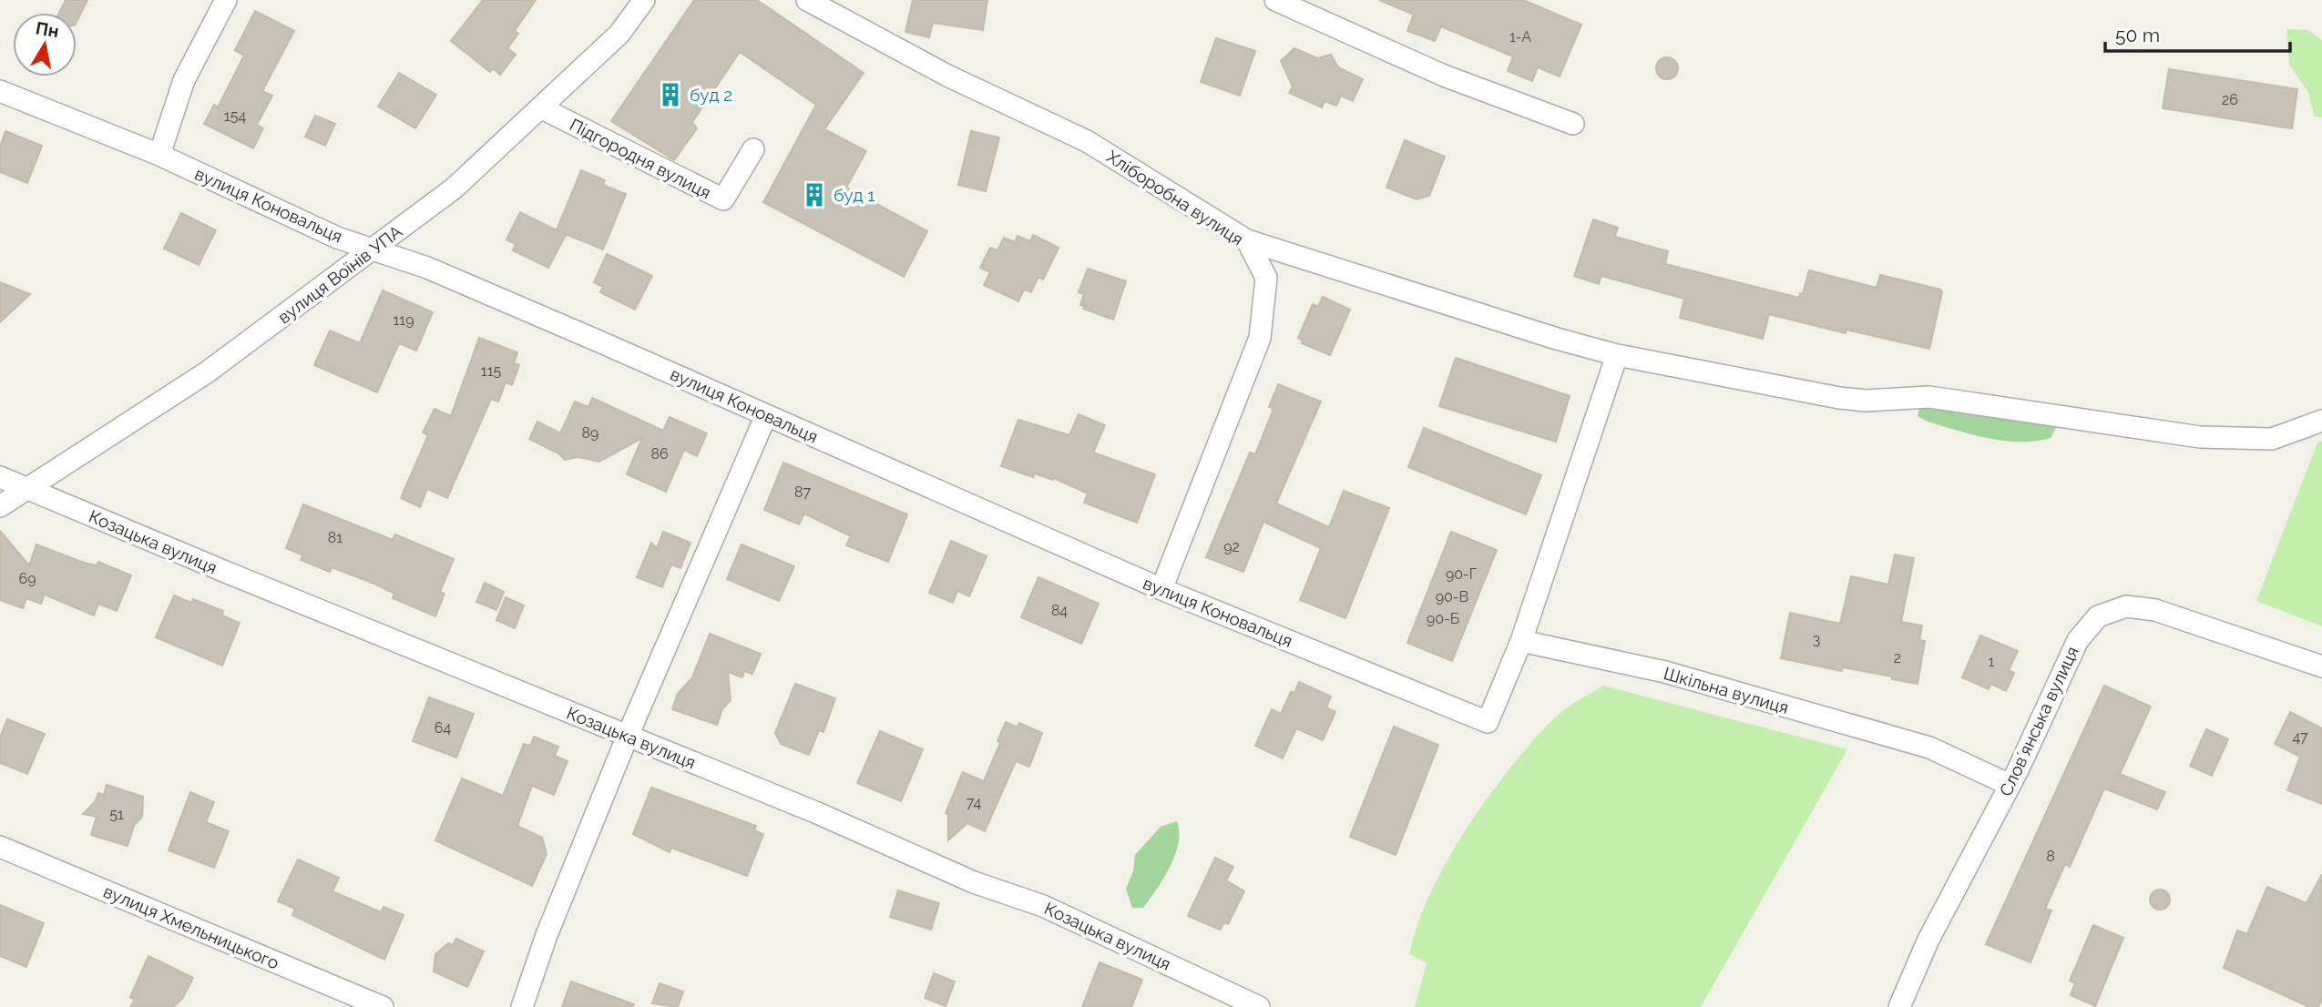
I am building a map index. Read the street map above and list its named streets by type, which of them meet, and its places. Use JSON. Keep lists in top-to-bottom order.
{
  "streets": {
    "street": [
      "Підгородня вулиця",
      "Хліборобна вулиця",
      "вулиця Коновальця",
      "вулиця Воїнів УПА",
      "Козацька вулиця",
      "Шкільна вулиця",
      "Словʼянська вулиця",
      "вулиця Хмельницького"
    ]
  },
  "crossings": [
    ["Підгородня вулиця", "вулиця Воїнів УПА"],
    ["Хліборобна вулиця", "вулиця Коновальця"],
    ["вулиця Коновальця", "вулиця Воїнів УПА"],
    ["вулиця Коновальця", "Шкільна вулиця"],
    ["вулиця Воїнів УПА", "Козацька вулиця"],
    ["Шкільна вулиця", "Словʼянська вулиця"]
  ],
  "places": {
    "building": ["буд 2", "буд 1"]
  },
  "house_numbers": [
    "1-А",
    "26",
    "154",
    "119",
    "115",
    "89",
    "86",
    "87",
    "81",
    "92",
    "90-Г",
    "69",
    "90-В",
    "84",
    "90-Б",
    "3",
    "2",
    "1",
    "64",
    "47",
    "74",
    "51",
    "8"
  ],
  "scale_bar": "50 m",
  "north": "top"
}
